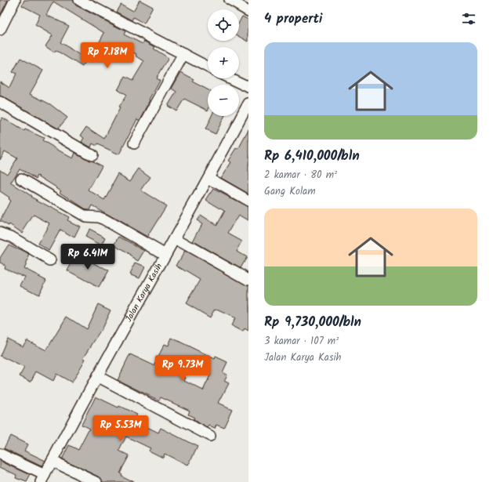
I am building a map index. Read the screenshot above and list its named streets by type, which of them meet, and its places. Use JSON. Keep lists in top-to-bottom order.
{
  "streets": {
    "street": ["Jalan Karya Kasih"]
  },
  "page": {
    "heading": "4 properti",
    "map_buttons": ["+", "−"],
    "list": [
      {
        "name": "Rp 6,410,000/bln",
        "note": "2 kamar · 80 m² · Gang Kolam"
      },
      {
        "name": "Rp 9,730,000/bln",
        "note": "3 kamar · 107 m² · Jalan Karya Kasih"
      }
    ],
    "price": [
      "Rp 7.18M",
      "Rp 6.41M",
      "Rp 9.73M",
      "Rp 5.53M"
    ]
  }
}
